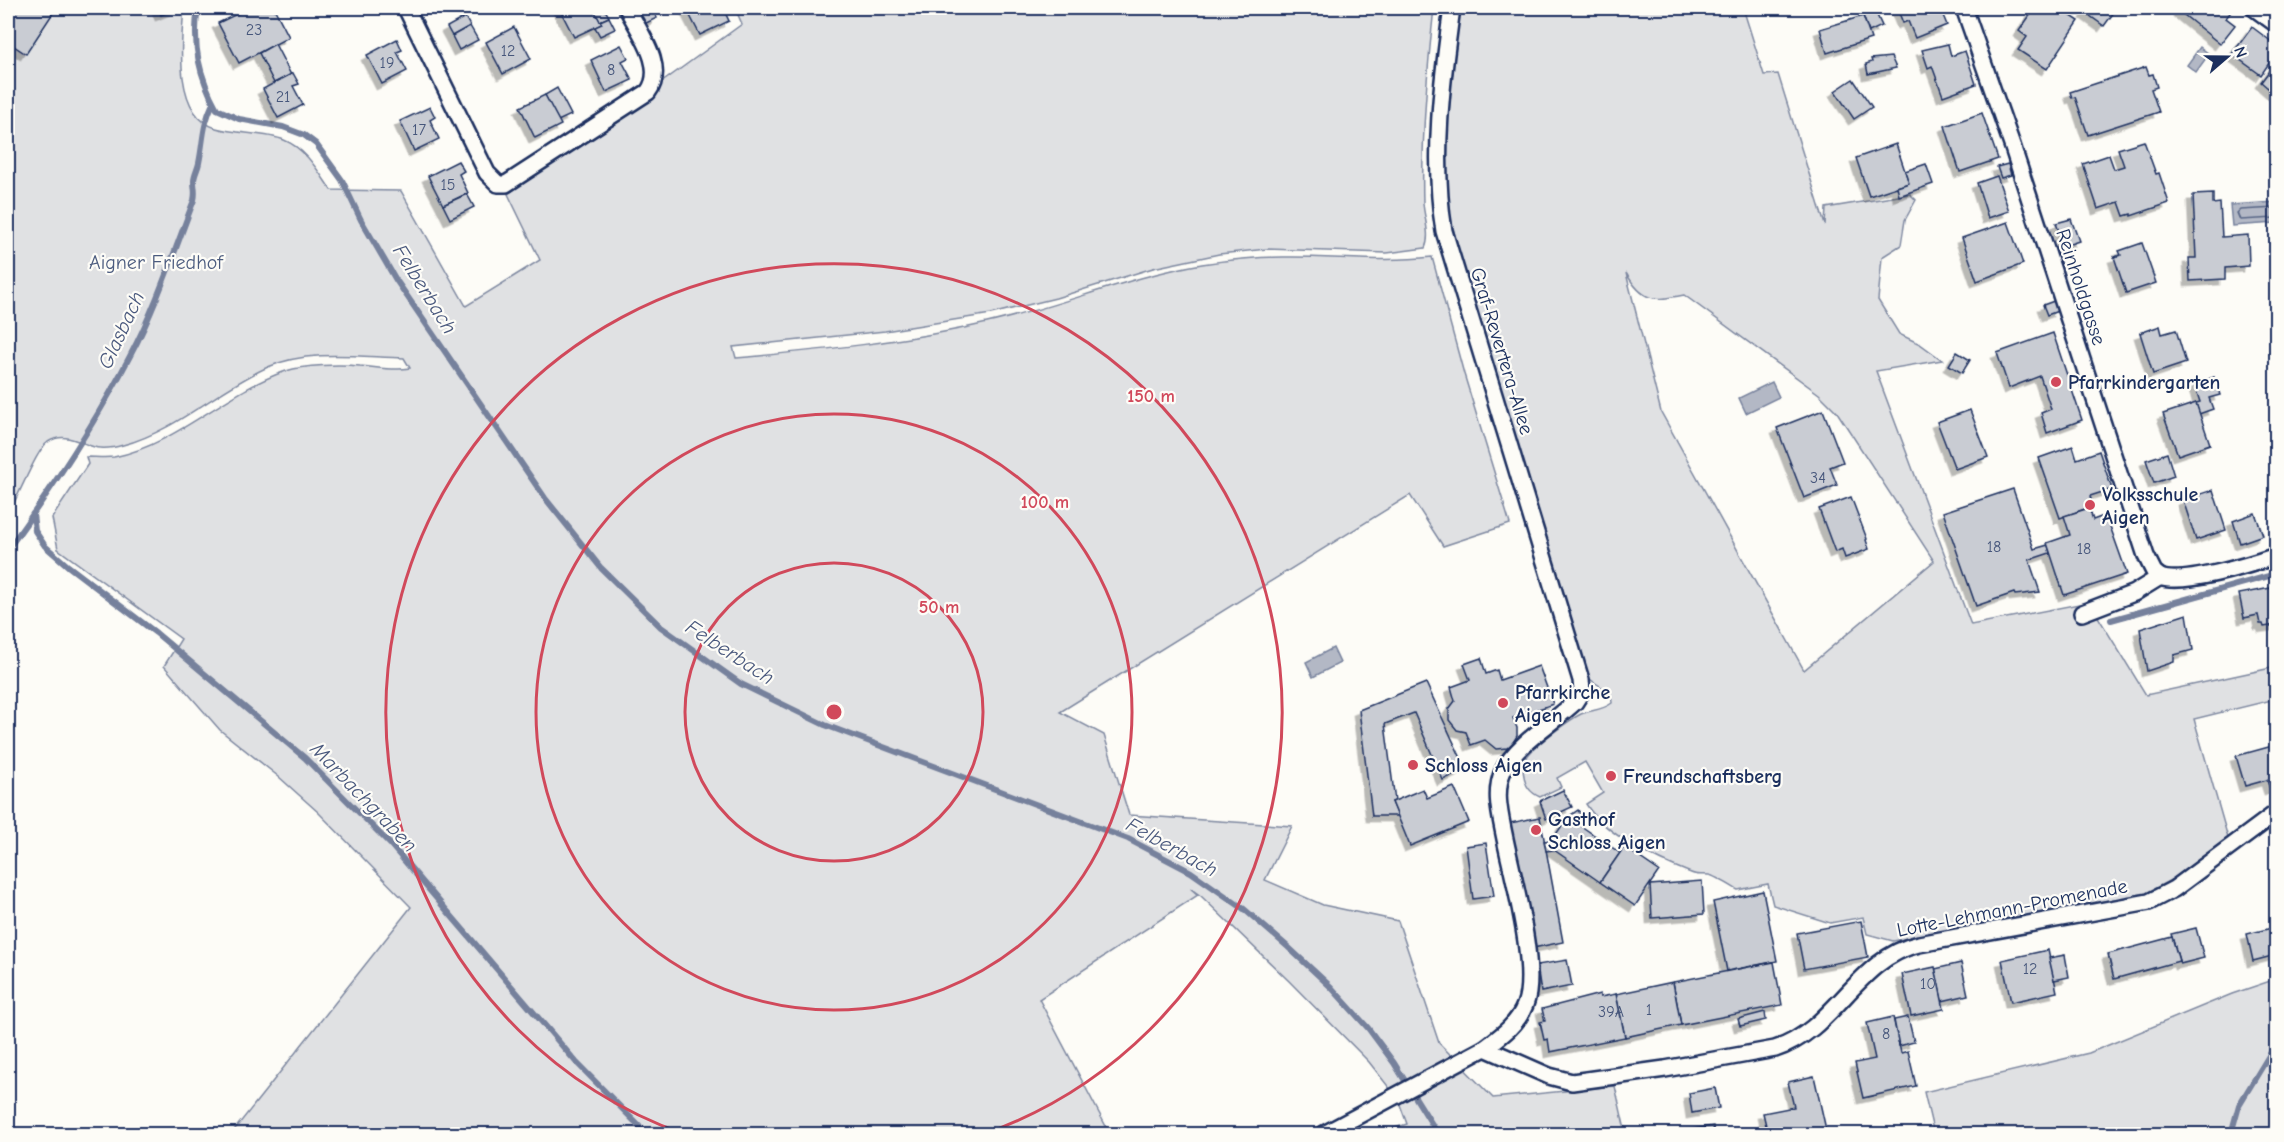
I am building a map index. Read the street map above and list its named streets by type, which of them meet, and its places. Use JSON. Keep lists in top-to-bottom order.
{
  "streets": {
    "street": ["Reinholdgasse", "Graf-Revertera-Allee", "Lotte-Lehmann-Promenade"]
  },
  "crossings": [
    ["Graf-Revertera-Allee", "Lotte-Lehmann-Promenade"]
  ],
  "water": ["Felberbach", "Glasbach", "Marbachgraben"],
  "parks": ["Aigner Friedhof"],
  "places": [
    "Pfarrkindergarten",
    "Volksschule Aigen",
    "Pfarrkirche Aigen",
    "Schloss Aigen",
    "Freundschaftsberg",
    "Gasthof Schloss Aigen"
  ],
  "house_numbers": [
    "23",
    "12",
    "19",
    "8",
    "21",
    "17",
    "15",
    "34",
    "18",
    "18",
    "12",
    "10",
    "1",
    "39A",
    "8"
  ],
  "north": "right",
  "rings": ["150 m", "100 m", "50 m"]
}
